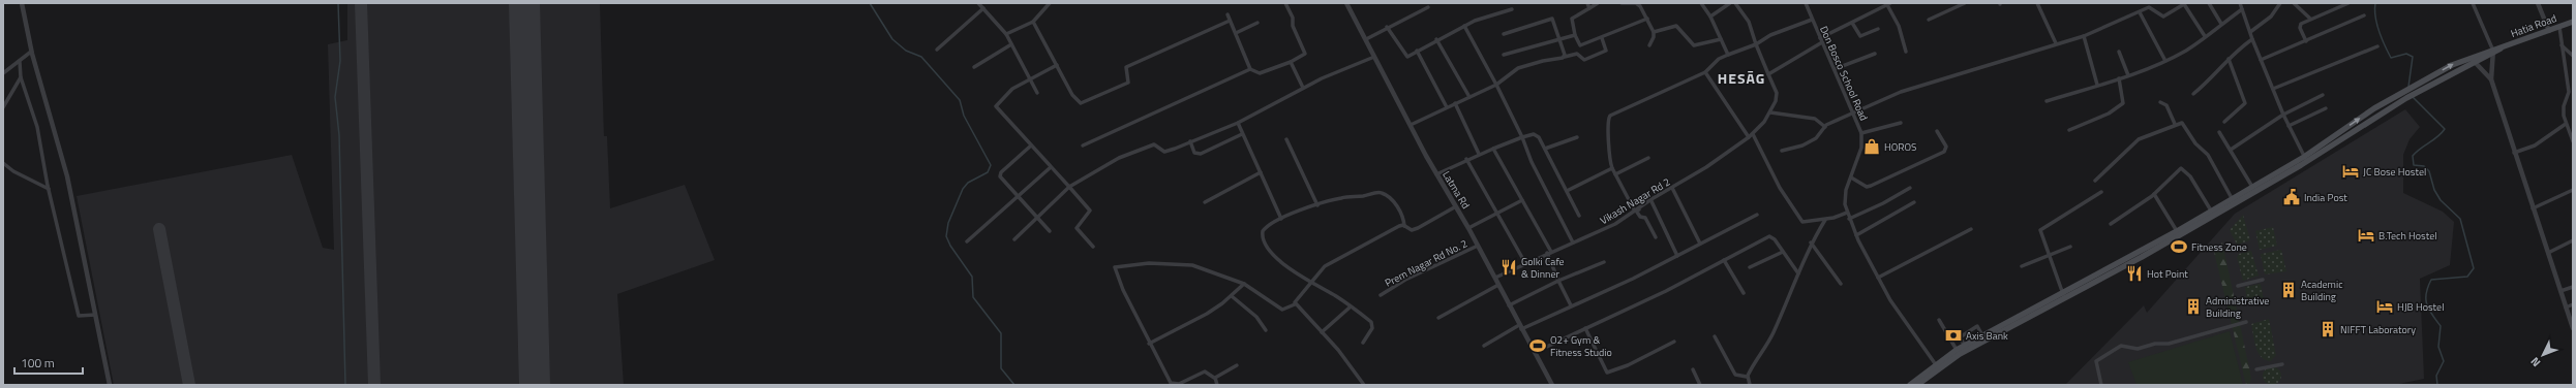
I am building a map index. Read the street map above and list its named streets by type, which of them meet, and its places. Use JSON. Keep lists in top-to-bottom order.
{
  "streets": {
    "main road": ["Hatia Road"],
    "street": [
      "Don Bosco School Road",
      "Latma Rd",
      "Vikash Nagar Rd 2",
      "Prem Nagar Rd No. 2"
    ]
  },
  "crossings": [
    ["Latma Rd", "Vikash Nagar Rd 2"],
    ["Latma Rd", "Prem Nagar Rd No. 2"]
  ],
  "districts": ["HESĀG"],
  "places": {
    "shop": ["HOROS"],
    "hotel": ["JC Bose Hostel", "B.Tech Hostel", "HJB Hostel"],
    "public building": ["India Post"],
    "sports": ["Fitness Zone", "O2+ Gym & Fitness Studio"],
    "restaurant": ["Golki Cafe & Dinner", "Hot Point"],
    "building": ["Academic Building", "Administrative Building", "NIFFT Laboratory"],
    "bank": ["Axis Bank"]
  },
  "scale_bar": "100 m",
  "north": "bottom left"
}
